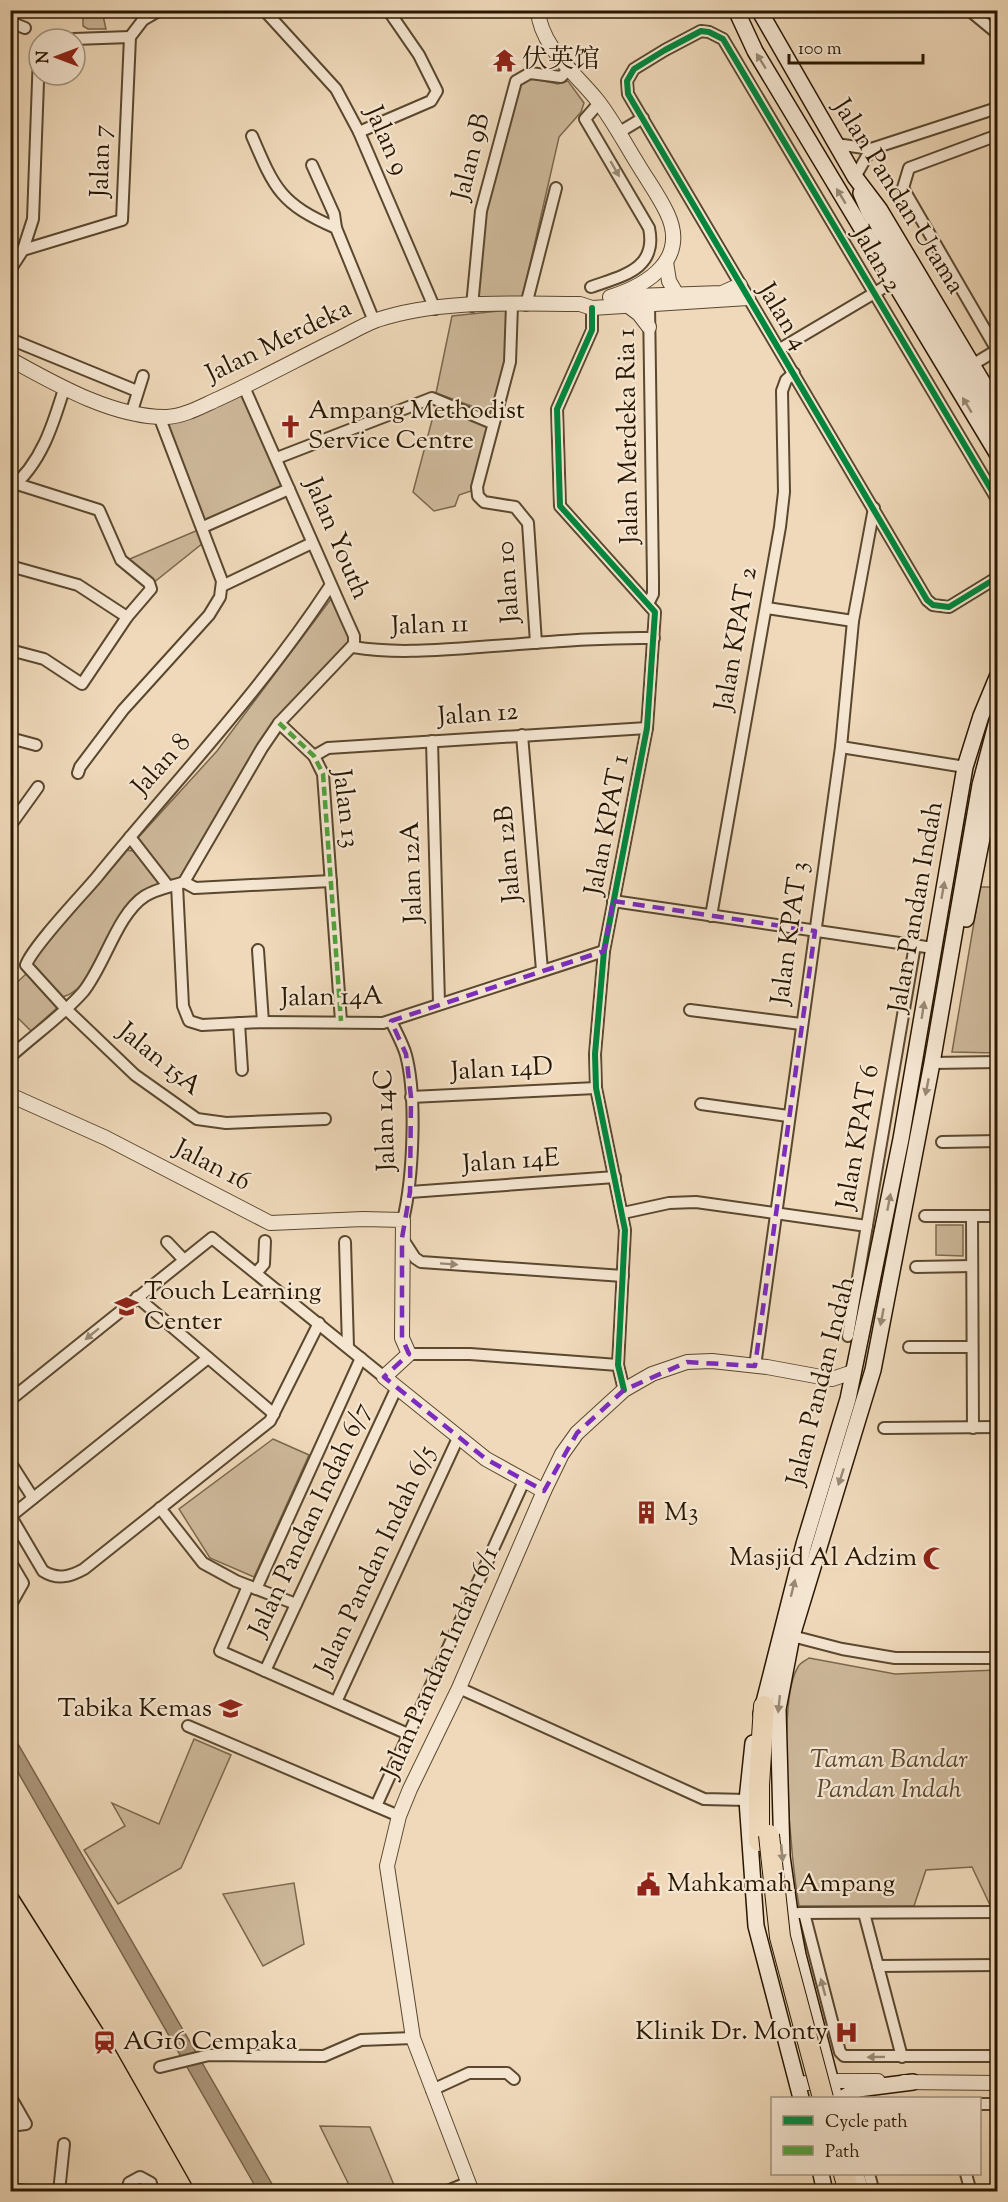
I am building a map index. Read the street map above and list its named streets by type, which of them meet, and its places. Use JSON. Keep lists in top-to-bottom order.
{
  "streets": {
    "main road": ["Jalan Pandan Utama", "Jalan Pandan Indah"],
    "street": [
      "Jalan 9",
      "Jalan 9B",
      "Jalan 7",
      "Jalan 2",
      "Jalan 4",
      "Jalan Merdeka",
      "Jalan Merdeka Ria 1",
      "Jalan Youth",
      "Jalan 10",
      "Jalan 11",
      "Jalan KPAT 2",
      "Jalan 12",
      "Jalan 8",
      "Jalan 13",
      "Jalan KPAT 1",
      "Jalan 12B",
      "Jalan 12A",
      "Jalan KPAT 3",
      "Jalan 14A",
      "Jalan 15A",
      "Jalan 14D",
      "Jalan 14C",
      "Jalan KPAT 6",
      "Jalan 14E",
      "Jalan 16",
      "Jalan Pandan Indah 6/7",
      "Jalan Pandan Indah 6/5",
      "Jalan Pandan Indah 6/1"
    ]
  },
  "crossings": [
    ["Jalan 9", "Jalan Merdeka"],
    ["Jalan 9B", "Jalan Merdeka"],
    ["Jalan 2", "Jalan 4"],
    ["Jalan 4", "Jalan Merdeka"],
    ["Jalan 4", "Jalan KPAT 2"],
    ["Jalan 4", "Jalan KPAT 3"],
    ["Jalan Merdeka", "Jalan Merdeka Ria 1"],
    ["Jalan Merdeka", "Jalan Youth"],
    ["Jalan Merdeka", "Jalan 10"],
    ["Jalan Merdeka Ria 1", "Jalan KPAT 1"],
    ["Jalan Youth", "Jalan 11"],
    ["Jalan Youth", "Jalan 8"],
    ["Jalan 10", "Jalan 11"],
    ["Jalan 11", "Jalan KPAT 1"],
    ["Jalan 12", "Jalan 13"],
    ["Jalan 12", "Jalan KPAT 1"],
    ["Jalan 12", "Jalan 12B"],
    ["Jalan 12", "Jalan 12A"],
    ["Jalan 8", "Jalan 15A"],
    ["Jalan 13", "Jalan 14A"],
    ["Jalan KPAT 1", "Jalan 14A"],
    ["Jalan KPAT 1", "Jalan 14D"],
    ["Jalan KPAT 1", "Jalan 14E"],
    ["Jalan KPAT 1", "Jalan Pandan Indah 6/1"],
    ["Jalan 12B", "Jalan 14A"],
    ["Jalan 12A", "Jalan 14A"],
    ["Jalan Pandan Indah", "Jalan Pandan Indah 6/1"],
    ["Jalan KPAT 3", "Jalan Pandan Indah 6/1"],
    ["Jalan 14A", "Jalan 14C"],
    ["Jalan 14D", "Jalan 14C"],
    ["Jalan 14C", "Jalan 14E"],
    ["Jalan 14C", "Jalan 16"]
  ],
  "parks": ["Taman Bandar Pandan Indah"],
  "places": {
    "temple": ["伏英馆"],
    "church": ["Ampang Methodist Service Centre"],
    "school or university": ["Touch Learning Center", "Tabika Kemas"],
    "building": ["M3"],
    "mosque": ["Masjid Al Adzim"],
    "public building": ["Mahkamah Ampang"],
    "hospital": ["Klinik Dr. Monty"],
    "station": ["AG16 Cempaka"]
  },
  "legend": ["Cycle path", "Path"],
  "scale_bar": "100 m",
  "north": "left"
}
